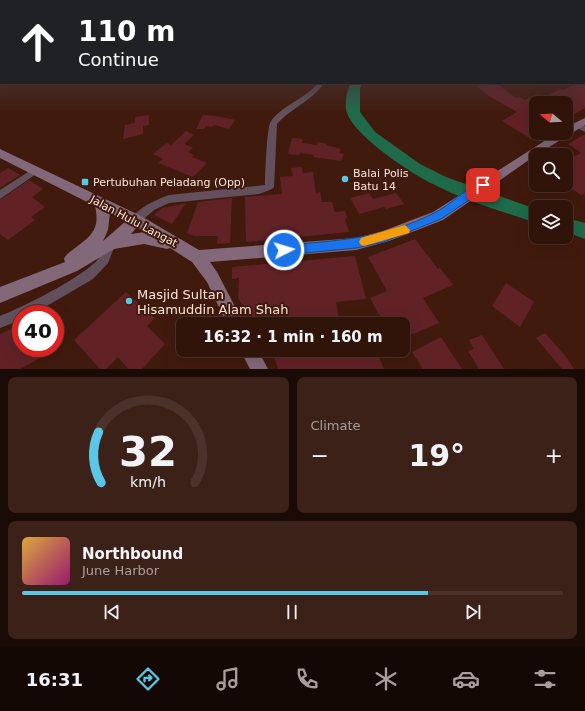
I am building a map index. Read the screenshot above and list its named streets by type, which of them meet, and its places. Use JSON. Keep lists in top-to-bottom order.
{
  "streets": {
    "street": ["Jalan Hulu Langat"]
  },
  "places": {
    "other": ["Balai Polis Batu 14", "Masjid Sultan Hisamuddin Alam Shah"],
    "transit": ["Pertubuhan Peladang (Opp)"]
  },
  "north": "left",
  "page": {
    "turn": ["110 m", "Continue"],
    "limit": "40",
    "trip": "16:32 · 1 min · 160 m",
    "tile": "Climate",
    "heat": ["−", "19°", "+"],
    "song": ["Northbound", "June Harbor"],
    "tabs": "16:31",
    "gauge": ["32", "km/h"]
  }
}
